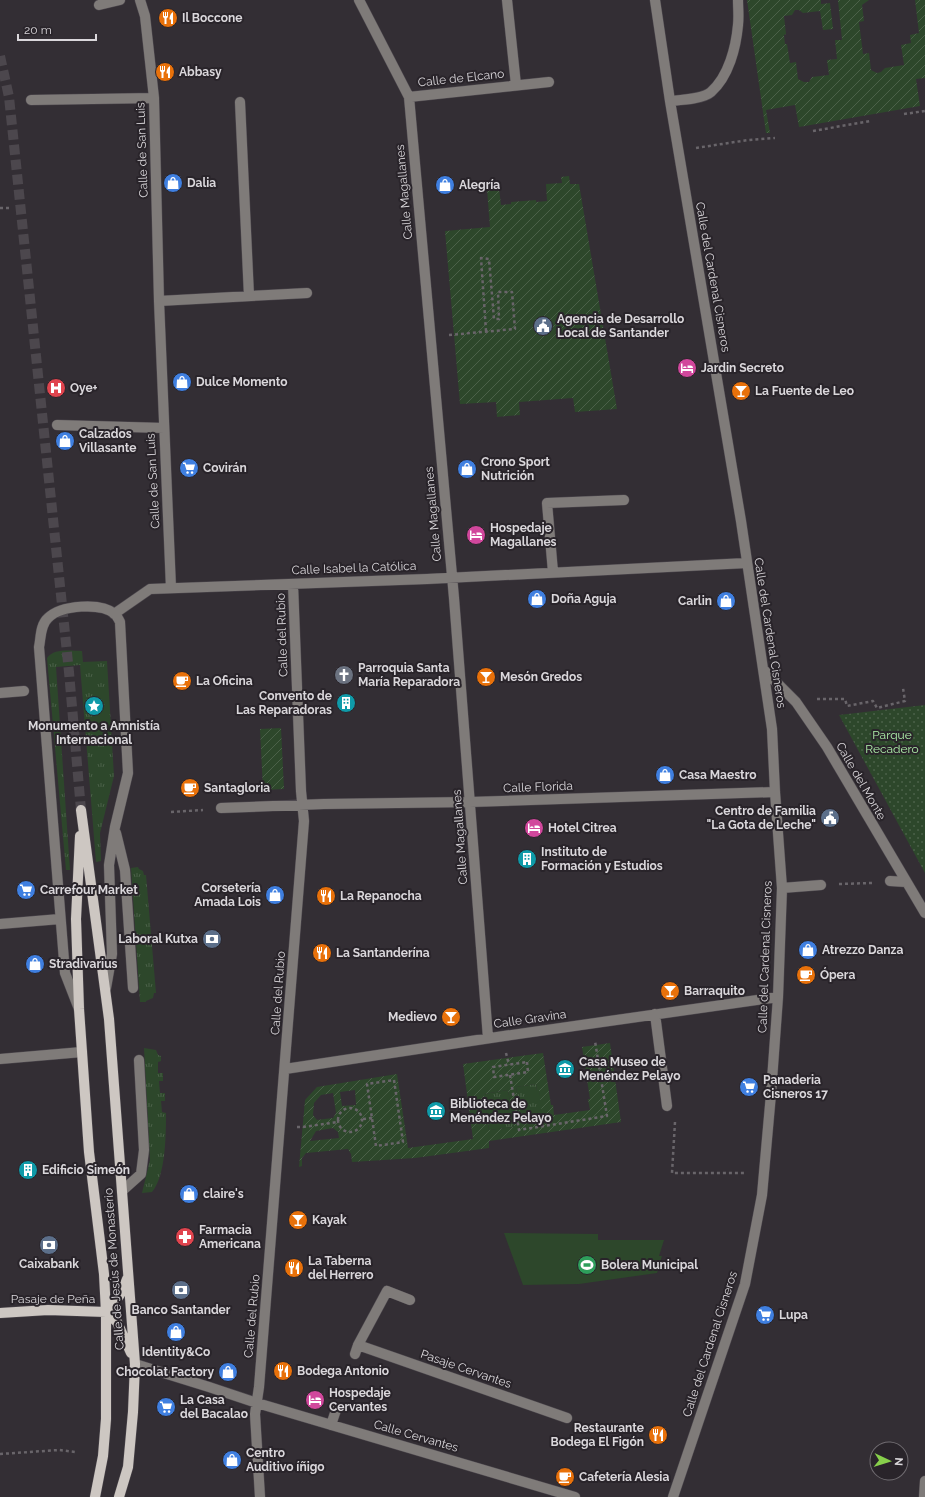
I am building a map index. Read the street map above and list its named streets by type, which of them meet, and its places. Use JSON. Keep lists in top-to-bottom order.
{
  "streets": {
    "main road": ["Calle de Jesús de Monasterio", "Pasaje de Peña"],
    "street": [
      "Calle de Elcano",
      "Calle de San Luis",
      "Calle Magallanes",
      "Calle del Cardenal Cisneros",
      "Calle Isabel la Católica",
      "Calle del Rubio",
      "Calle del Monte",
      "Calle Florida",
      "Calle Gravina",
      "Pasaje Cervantes",
      "Calle Cervantes"
    ]
  },
  "crossings": [
    ["Calle de Elcano", "Calle Magallanes"],
    ["Calle de San Luis", "Calle Isabel la Católica"],
    ["Calle Magallanes", "Calle Isabel la Católica"],
    ["Calle Magallanes", "Calle Florida"],
    ["Calle Magallanes", "Calle Gravina"],
    ["Calle del Cardenal Cisneros", "Calle Isabel la Católica"],
    ["Calle del Cardenal Cisneros", "Calle del Monte"],
    ["Calle del Cardenal Cisneros", "Calle Florida"],
    ["Calle del Cardenal Cisneros", "Calle Gravina"],
    ["Calle Isabel la Católica", "Calle del Rubio"],
    ["Calle Isabel la Católica", "Calle de Jesús de Monasterio"],
    ["Calle del Rubio", "Calle Florida"],
    ["Calle del Rubio", "Calle Gravina"],
    ["Calle del Rubio", "Calle Cervantes"],
    ["Calle de Jesús de Monasterio", "Pasaje de Peña"],
    ["Calle de Jesús de Monasterio", "Calle Cervantes"]
  ],
  "parks": ["Parque Recadero"],
  "places": {
    "restaurant": [
      "Il Boccone",
      "Abbasy",
      "La Repanocha",
      "La Santanderína",
      "La Taberna del Herrero",
      "Bodega Antonio",
      "Restaurante Bodega El Figón"
    ],
    "shop": [
      "Dalia",
      "Alegría",
      "Dulce Momento",
      "Calzados Villasante",
      "Crono Sport Nutrición",
      "Doña Aguja",
      "Carlin",
      "Casa Maestro",
      "Corsetería Amada Lois",
      "Atrezzo Danza",
      "Stradivarius",
      "claire's",
      "Identity&Co",
      "Chocolat Factory",
      "Centro Auditivo íñigo"
    ],
    "public building": ["Agencia de Desarrollo Local de Santander", "Centro de Familia \"La Gota de Leche\""],
    "hotel": [
      "Jardin Secreto",
      "Hospedaje Magallanes",
      "Hotel Citrea",
      "Hospedaje Cervantes"
    ],
    "hospital": ["Oye+"],
    "bar": [
      "La Fuente de Leo",
      "Mesón Gredos",
      "Barraquito",
      "Medievo",
      "Kayak"
    ],
    "supermarket": [
      "Covirán",
      "Carrefour Market",
      "Panaderia Cisneros 17",
      "Lupa",
      "La Casa del Bacalao"
    ],
    "church": ["Parroquia Santa María Reparadora"],
    "cafe": [
      "La Oficina",
      "Santagloria",
      "Ópera",
      "Cafetería Alesia"
    ],
    "building": ["Convento de Las Reparadoras", "Instituto de Formación y Estudios", "Edificio Simeón"],
    "place": ["Monumento a Amnistía Internacional"],
    "bank": ["Laboral Kutxa", "Caixabank", "Banco Santander"],
    "museum": ["Casa Museo de Menéndez Pelayo", "Biblioteca de Menéndez Pelayo"],
    "pharmacy": ["Farmacia Americana"],
    "sports": ["Bolera Municipal"]
  },
  "scale_bar": "20 m",
  "north": "right"
}
